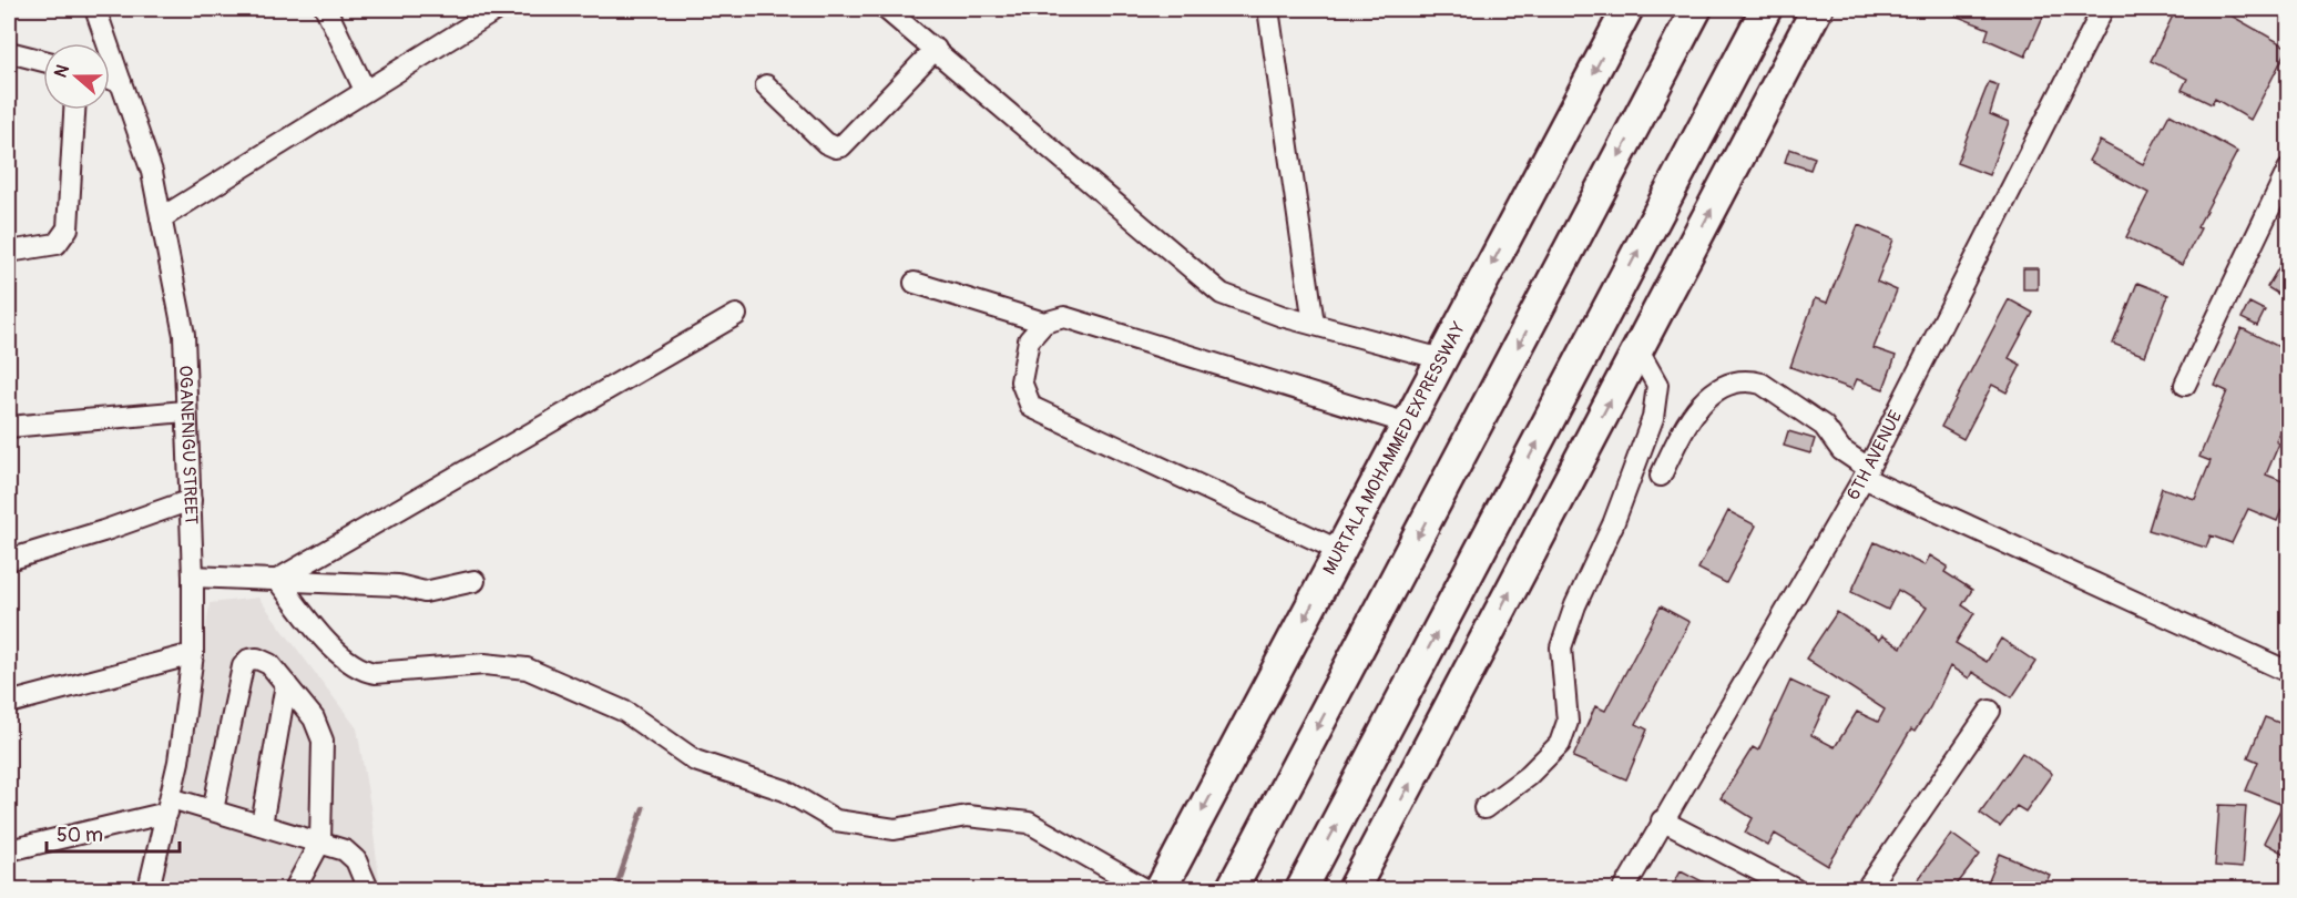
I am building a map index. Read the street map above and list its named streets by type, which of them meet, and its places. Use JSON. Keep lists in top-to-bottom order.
{
  "streets": {
    "highway": ["MURTALA MOHAMMED EXPRESSWAY"],
    "street": ["OGANENIGU STREET", "6TH AVENUE"]
  },
  "scale_bar": "50 m",
  "north": "left"
}
